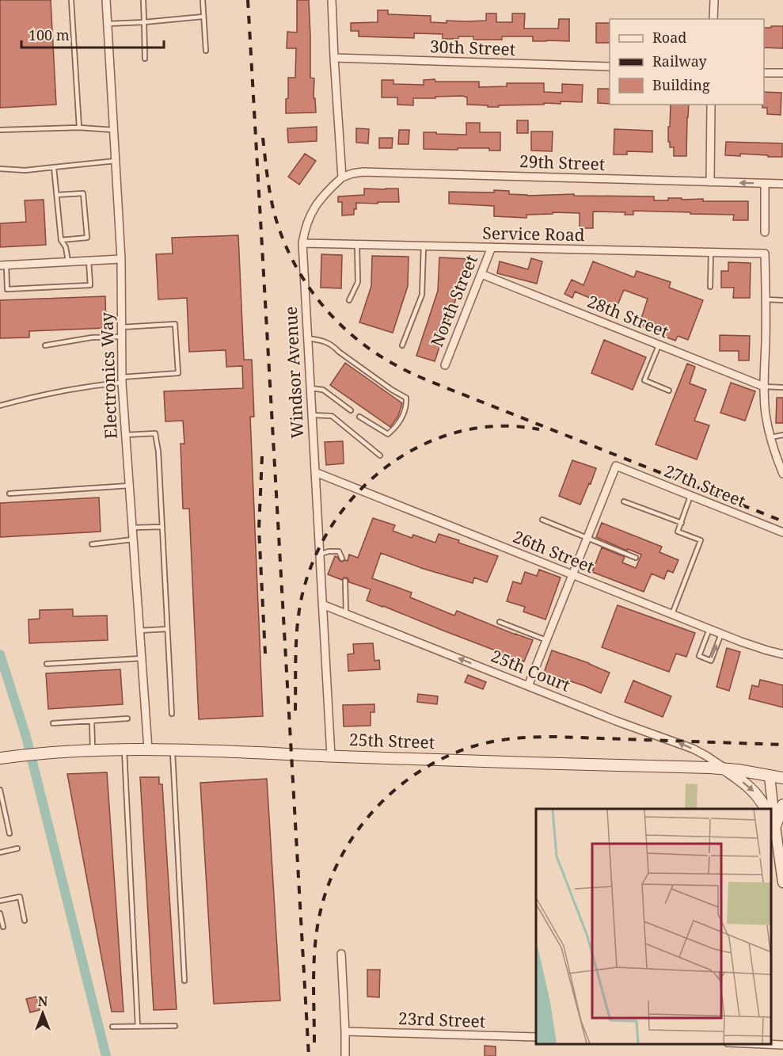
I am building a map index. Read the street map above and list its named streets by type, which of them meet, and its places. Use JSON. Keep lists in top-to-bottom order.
{
  "streets": {
    "main road": ["25th Street"],
    "street": [
      "30th Street",
      "29th Street",
      "Service Road",
      "North Street",
      "28th Street",
      "Windsor Avenue",
      "Electronics Way",
      "27th Street",
      "26th Street",
      "25th Court",
      "23rd Street"
    ]
  },
  "crossings": [
    ["29th Street", "Windsor Avenue"],
    ["Service Road", "North Street"],
    ["Service Road", "Windsor Avenue"],
    ["North Street", "28th Street"],
    ["Windsor Avenue", "26th Street"],
    ["Windsor Avenue", "25th Court"],
    ["Windsor Avenue", "25th Street"],
    ["Electronics Way", "25th Street"],
    ["25th Court", "25th Street"]
  ],
  "one_way": ["25th Court"],
  "legend": ["Road", "Railway", "Building"],
  "scale_bar": "100 m",
  "north": "top"
}
